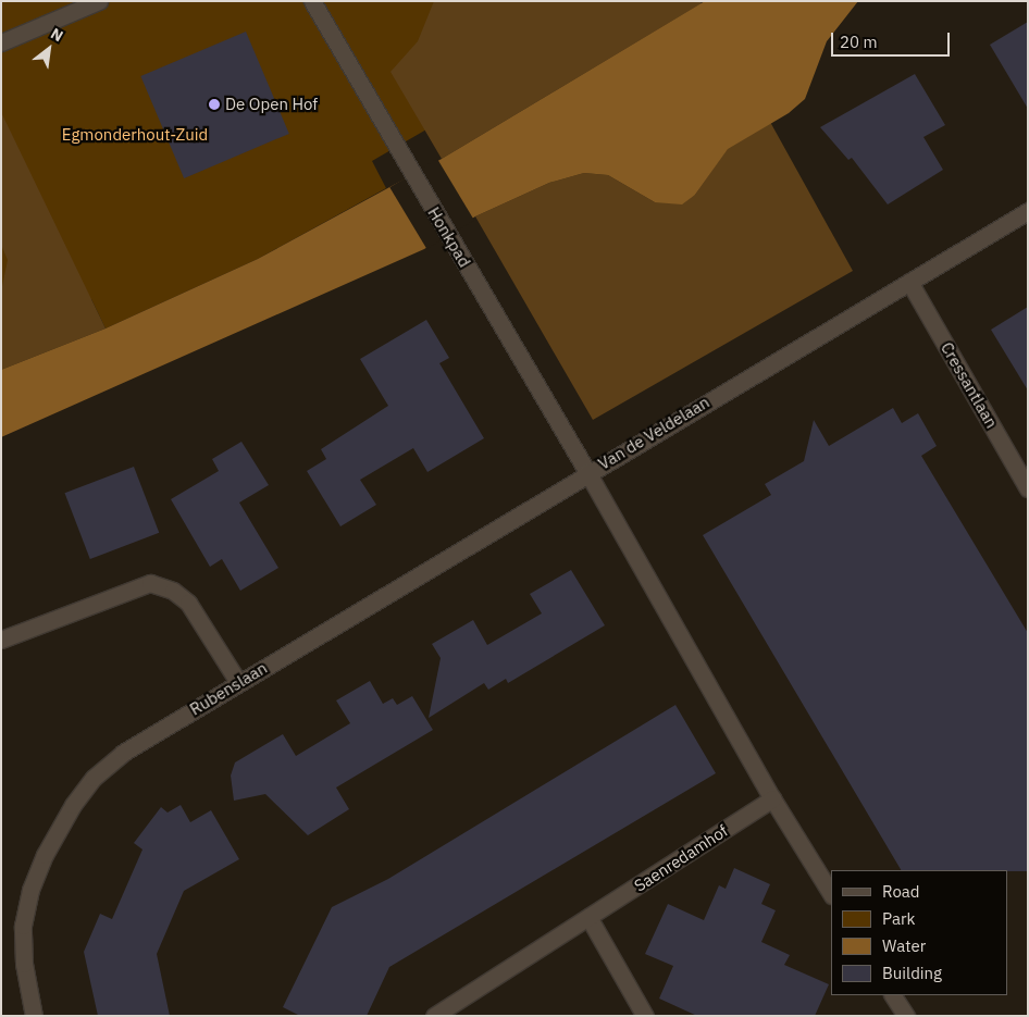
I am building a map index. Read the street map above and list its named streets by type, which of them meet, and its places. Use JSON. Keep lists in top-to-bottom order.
{
  "streets": {
    "street": [
      "Honkpad",
      "Cressantlaan",
      "Van de Veldelaan",
      "Rubenslaan",
      "Saenredamhof"
    ]
  },
  "crossings": [
    ["Honkpad", "Van de Veldelaan"],
    ["Honkpad", "Rubenslaan"],
    ["Cressantlaan", "Van de Veldelaan"],
    ["Van de Veldelaan", "Rubenslaan"],
    ["Van de Veldelaan", "Saenredamhof"]
  ],
  "parks": ["Egmonderhout-Zuid"],
  "places": ["De Open Hof"],
  "legend": [
    "Road",
    "Park",
    "Water",
    "Building"
  ],
  "scale_bar": "20 m",
  "north": "top right"
}
